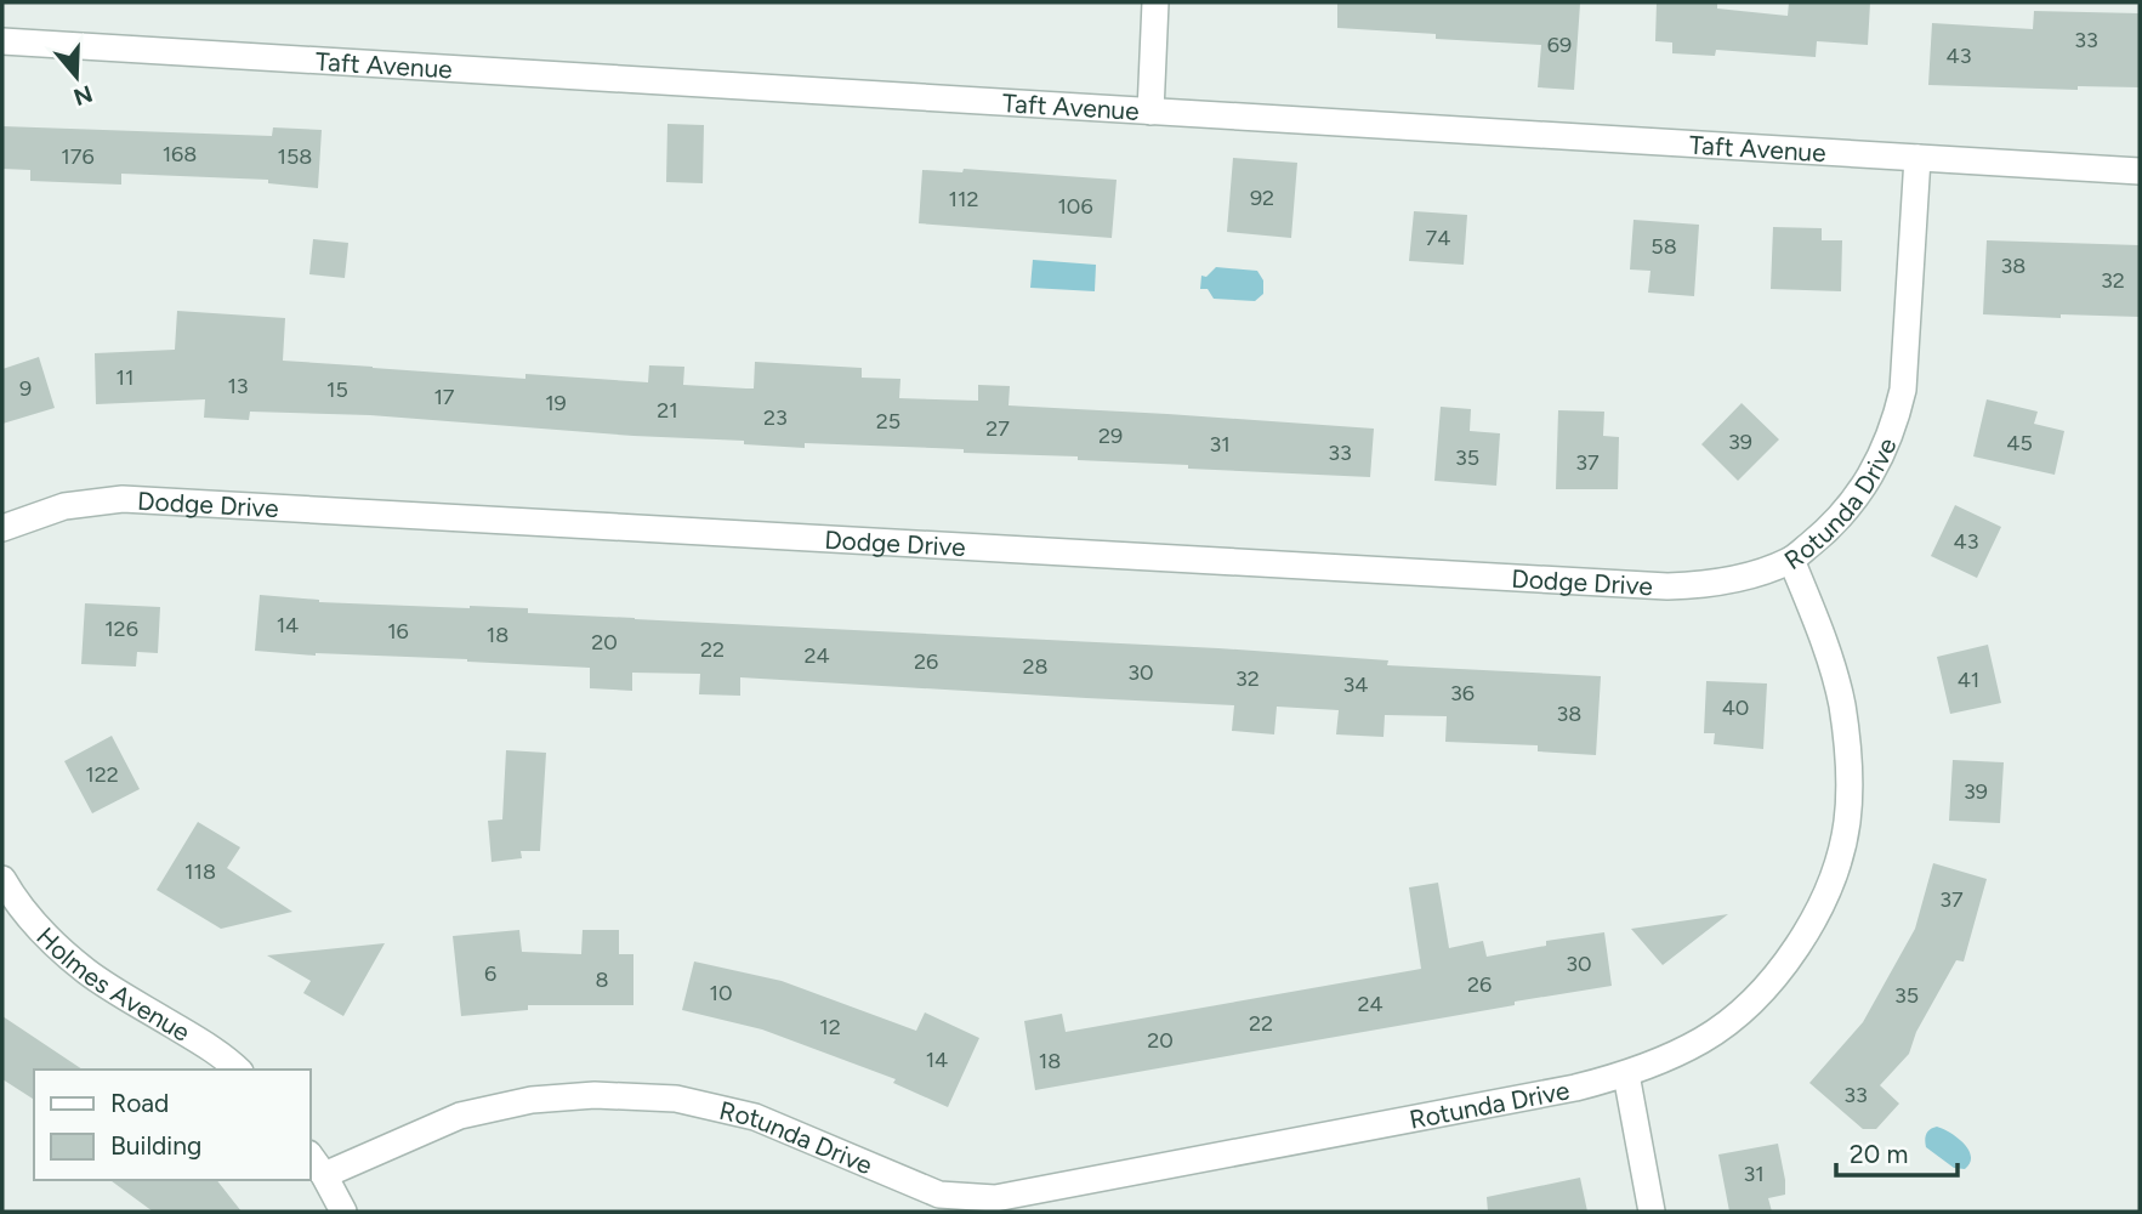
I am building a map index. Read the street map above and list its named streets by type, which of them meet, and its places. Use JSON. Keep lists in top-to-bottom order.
{
  "streets": {
    "street": [
      "Taft Avenue",
      "Rotunda Drive",
      "Dodge Drive",
      "Holmes Avenue"
    ]
  },
  "crossings": [
    ["Taft Avenue", "Rotunda Drive"],
    ["Rotunda Drive", "Dodge Drive"]
  ],
  "house_numbers": [
    "33",
    "69",
    "43",
    "168",
    "176",
    "158",
    "92",
    "112",
    "106",
    "74",
    "58",
    "38",
    "32",
    "11",
    "13",
    "9",
    "15",
    "17",
    "19",
    "21",
    "23",
    "25",
    "27",
    "29",
    "39",
    "45",
    "31",
    "33",
    "35",
    "37",
    "43",
    "14",
    "126",
    "16",
    "18",
    "20",
    "22",
    "24",
    "26",
    "28",
    "30",
    "32",
    "41",
    "34",
    "36",
    "40",
    "38",
    "122",
    "39",
    "118",
    "37",
    "30",
    "6",
    "8",
    "26",
    "10",
    "35",
    "24",
    "22",
    "12",
    "20",
    "14",
    "18",
    "33",
    "31"
  ],
  "legend": ["Road", "Building"],
  "scale_bar": "20 m",
  "north": "bottom"
}
